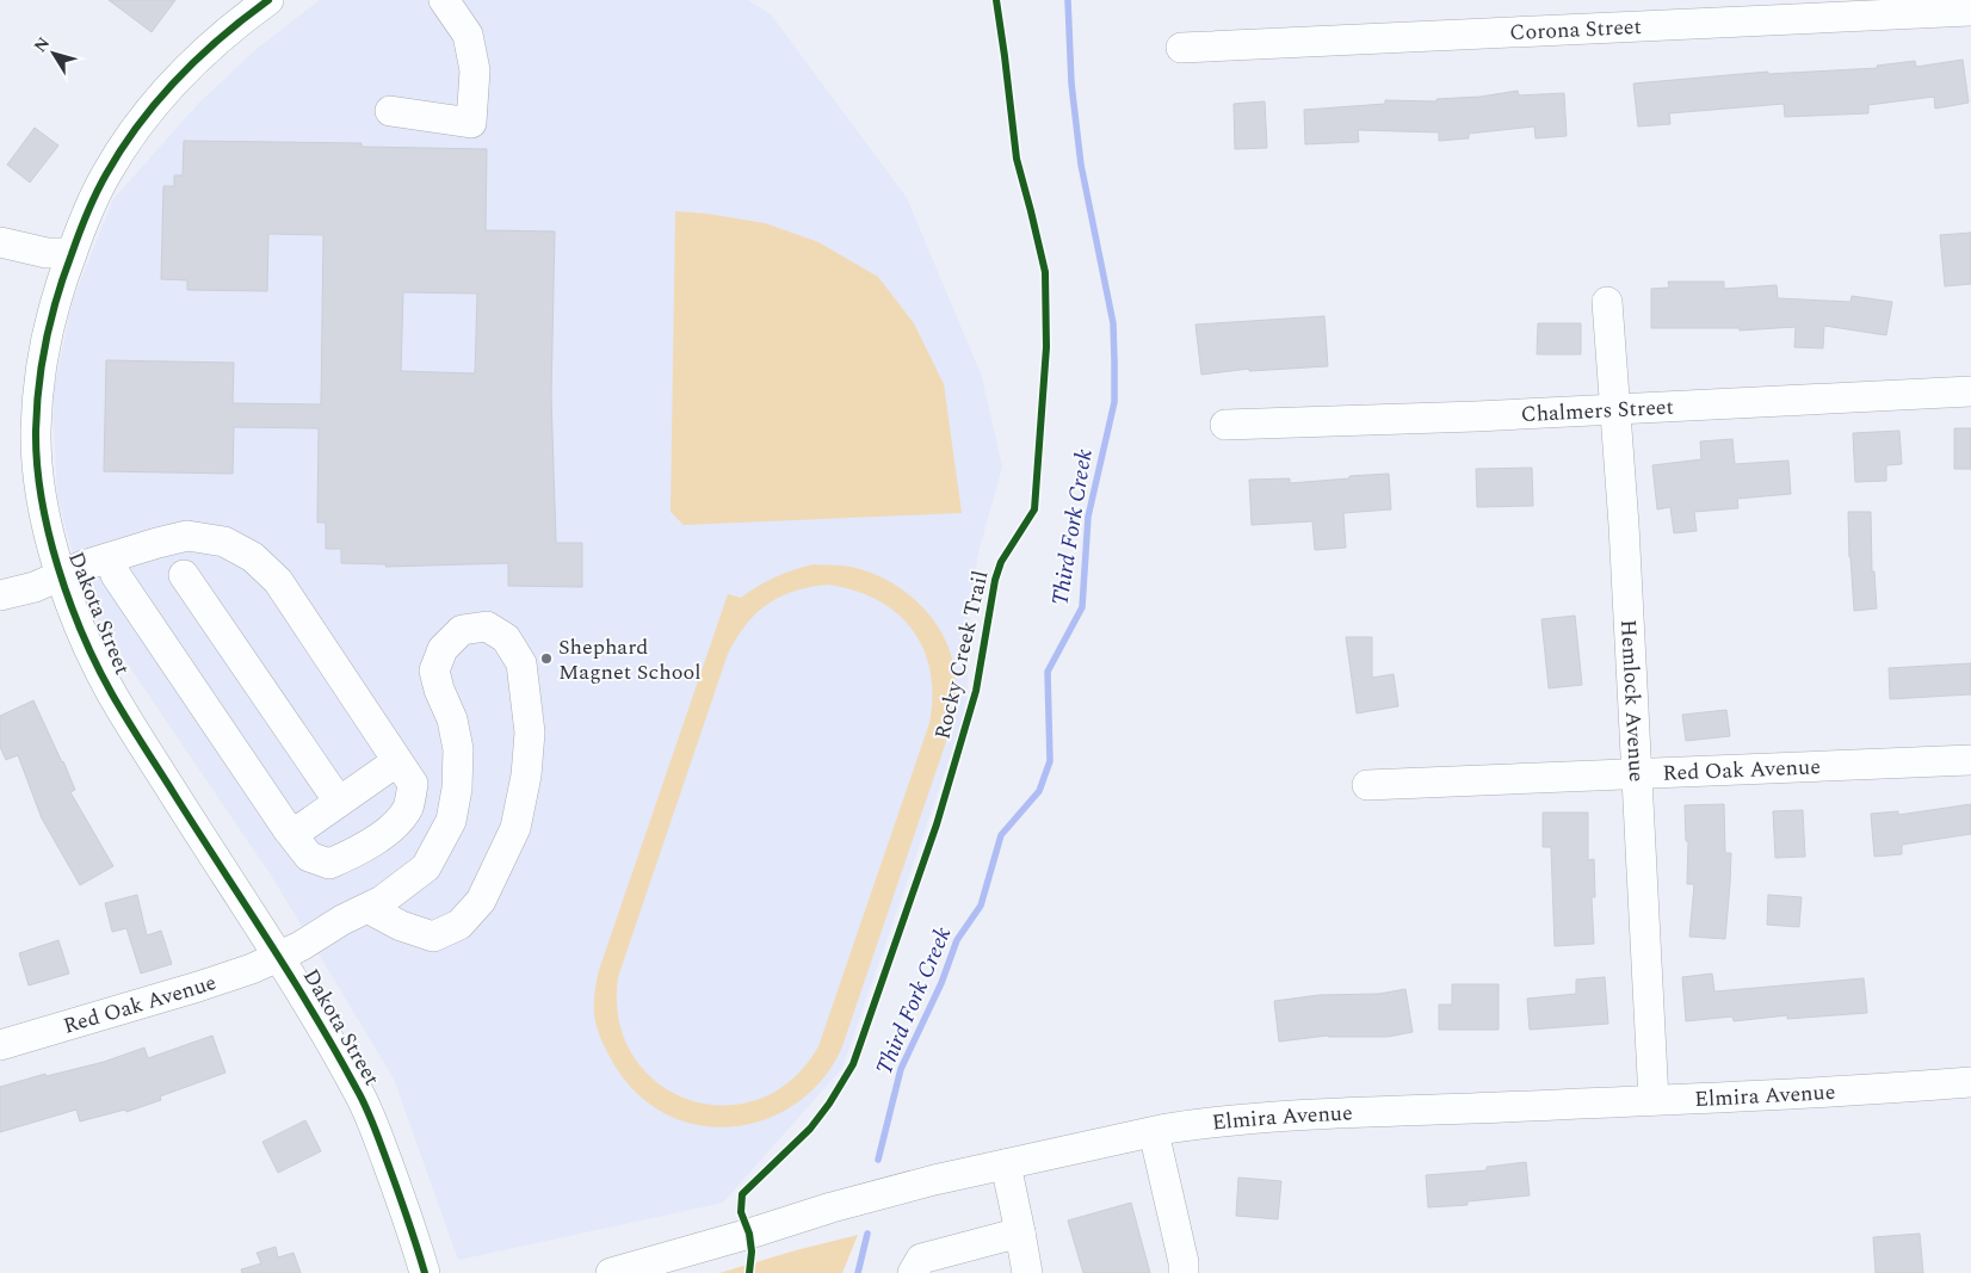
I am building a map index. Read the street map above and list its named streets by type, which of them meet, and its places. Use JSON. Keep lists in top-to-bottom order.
{
  "streets": {
    "street": [
      "Corona Street",
      "Chalmers Street",
      "Dakota Street",
      "Hemlock Avenue",
      "Red Oak Avenue",
      "Elmira Avenue"
    ],
    "cycle path": ["Rocky Creek Trail"]
  },
  "crossings": [
    ["Chalmers Street", "Hemlock Avenue"],
    ["Dakota Street", "Red Oak Avenue"],
    ["Hemlock Avenue", "Red Oak Avenue"],
    ["Hemlock Avenue", "Elmira Avenue"]
  ],
  "water": ["Third Fork Creek"],
  "places": ["Shephard Magnet School"],
  "north": "top left"
}
